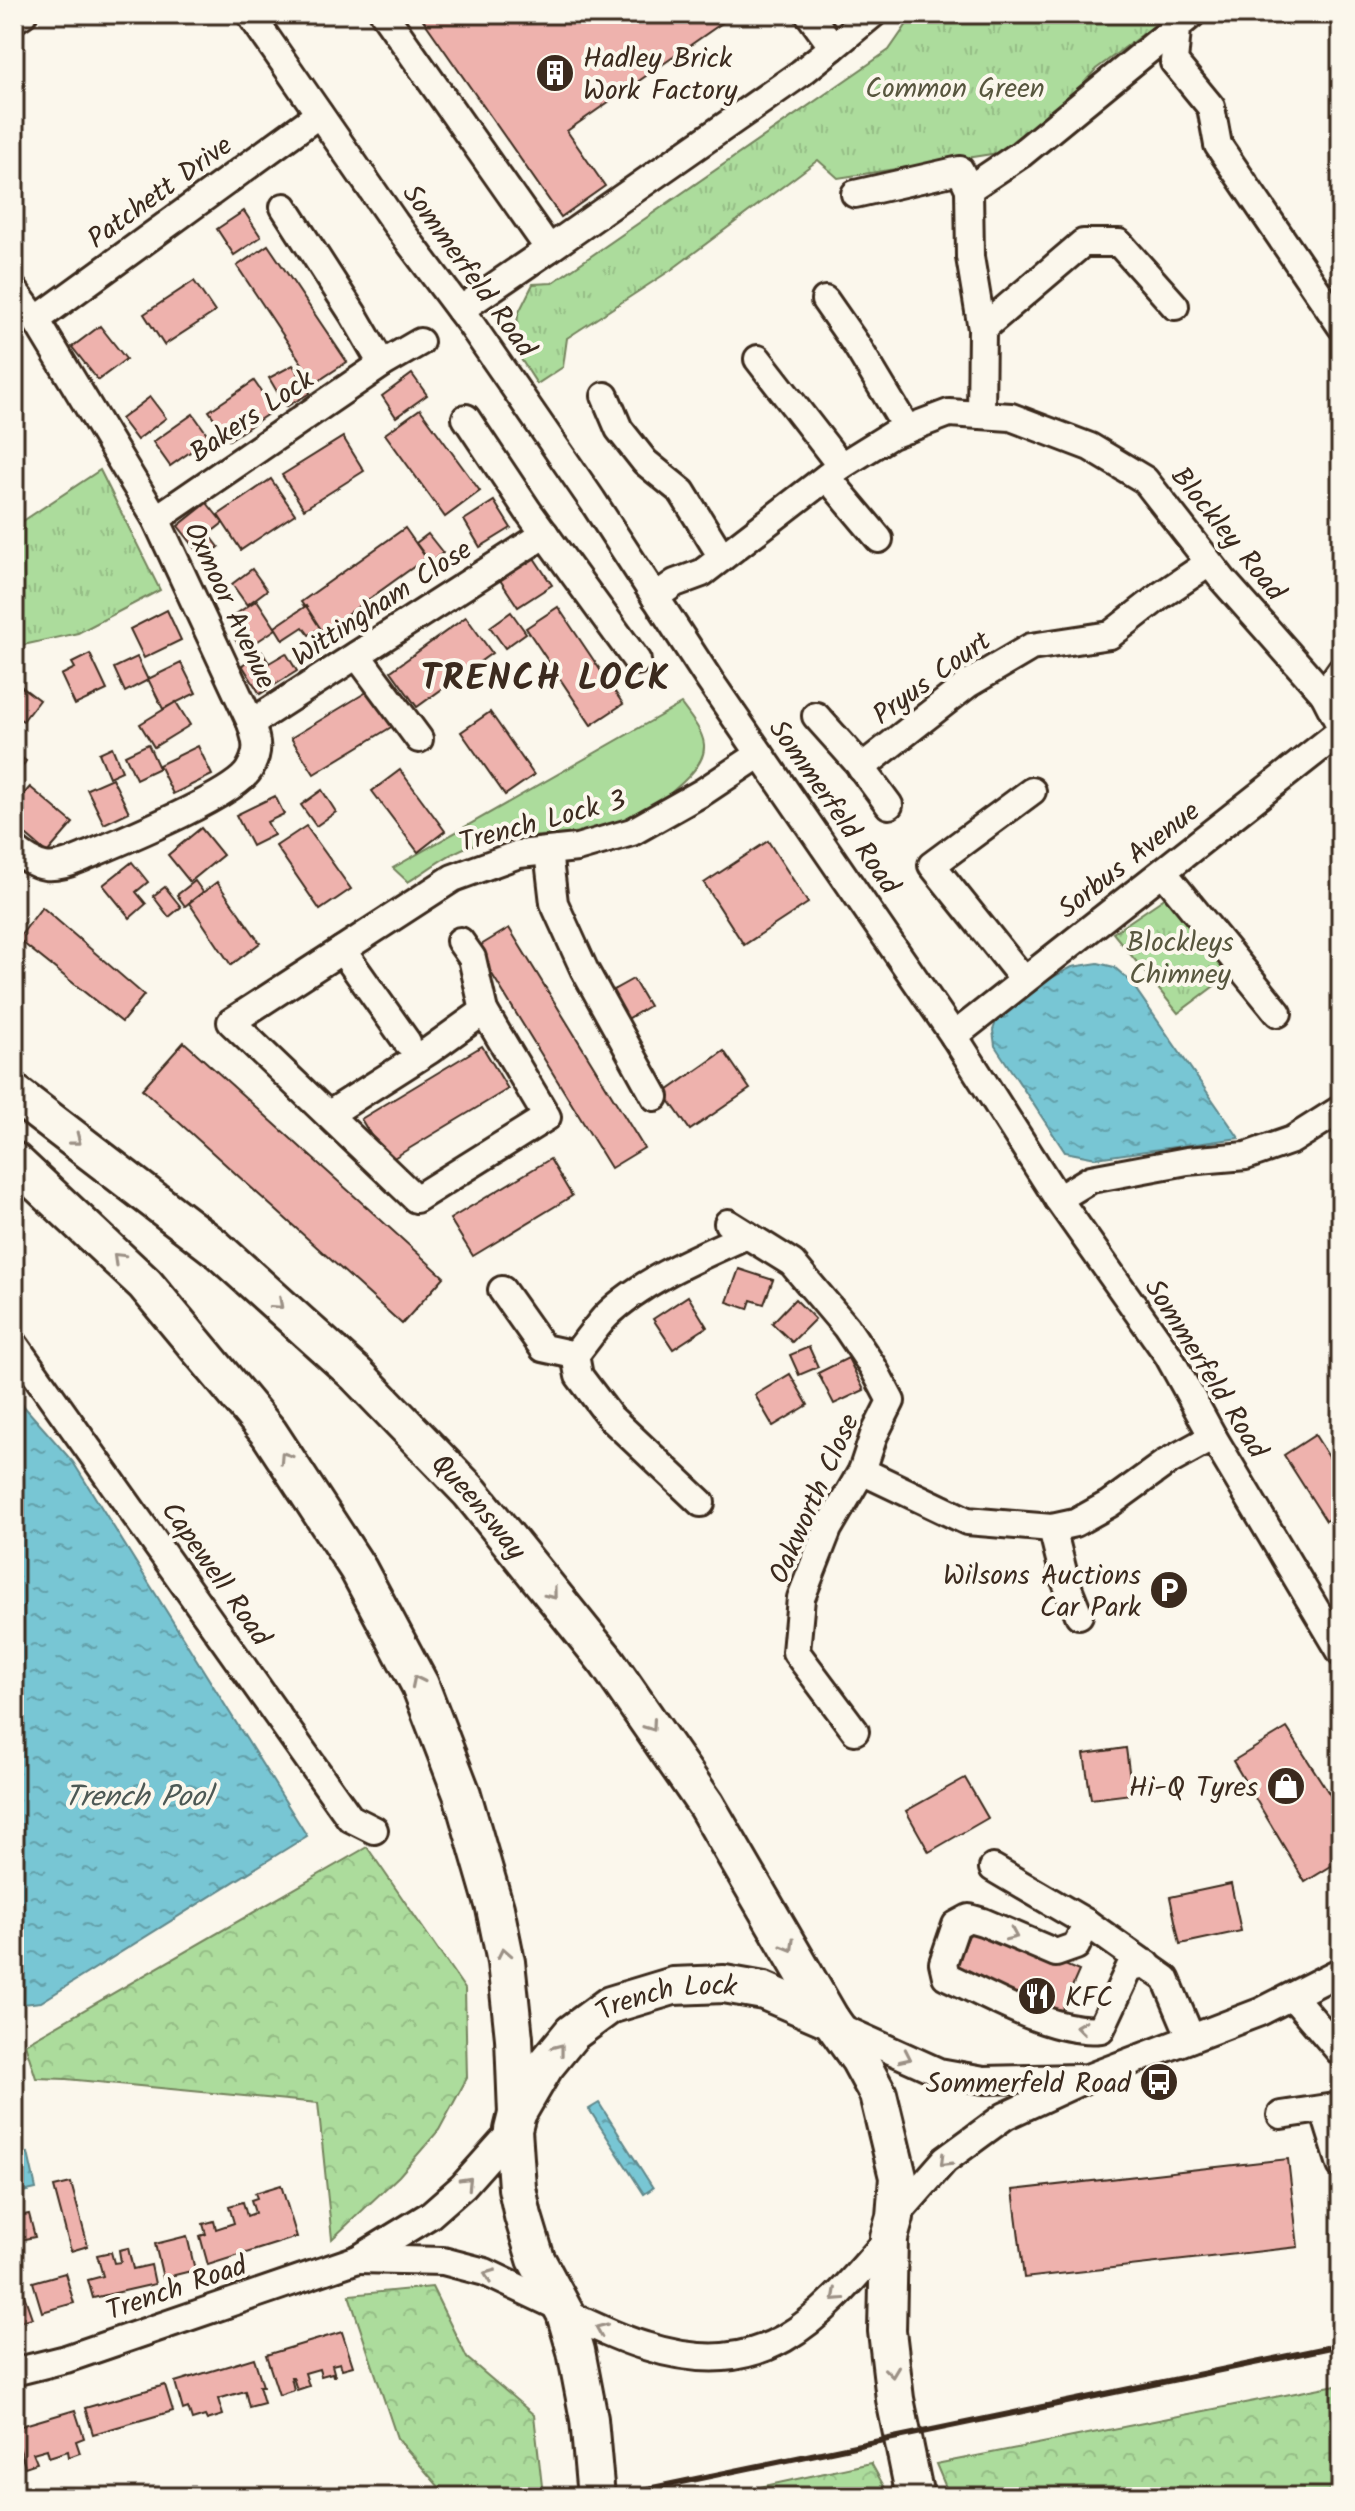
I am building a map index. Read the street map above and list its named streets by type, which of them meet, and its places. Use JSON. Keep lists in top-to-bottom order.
{
  "streets": {
    "highway": ["Queensway", "Trench Lock"],
    "street": [
      "Patchett Drive",
      "Sommerfeld Road",
      "Bakers Lock",
      "Blockley Road",
      "Wittingham Close",
      "Oxmoor Avenue",
      "Pryus Court",
      "Trench Lock 3",
      "Sorbus Avenue",
      "Oakworth Close",
      "Capewell Road",
      "Trench Road"
    ]
  },
  "crossings": [
    ["Patchett Drive", "Sommerfeld Road"],
    ["Patchett Drive", "Oxmoor Avenue"],
    ["Sommerfeld Road", "Blockley Road"],
    ["Sommerfeld Road", "Trench Lock 3"],
    ["Sommerfeld Road", "Sorbus Avenue"],
    ["Bakers Lock", "Oxmoor Avenue"],
    ["Blockley Road", "Pryus Court"],
    ["Blockley Road", "Sorbus Avenue"],
    ["Wittingham Close", "Oxmoor Avenue"],
    ["Queensway", "Trench Lock"]
  ],
  "one_way": ["Trench Lock"],
  "districts": ["TRENCH LOCK"],
  "water": ["Trench Pool"],
  "parks": ["Common Green", "Blockleys Chimney"],
  "places": {
    "building": ["Hadley Brick Work Factory"],
    "parking": ["Wilsons Auctions Car Park"],
    "shop": ["Hi-Q Tyres"],
    "restaurant": ["KFC"],
    "bus stop": ["Sommerfeld Road"]
  }
}
